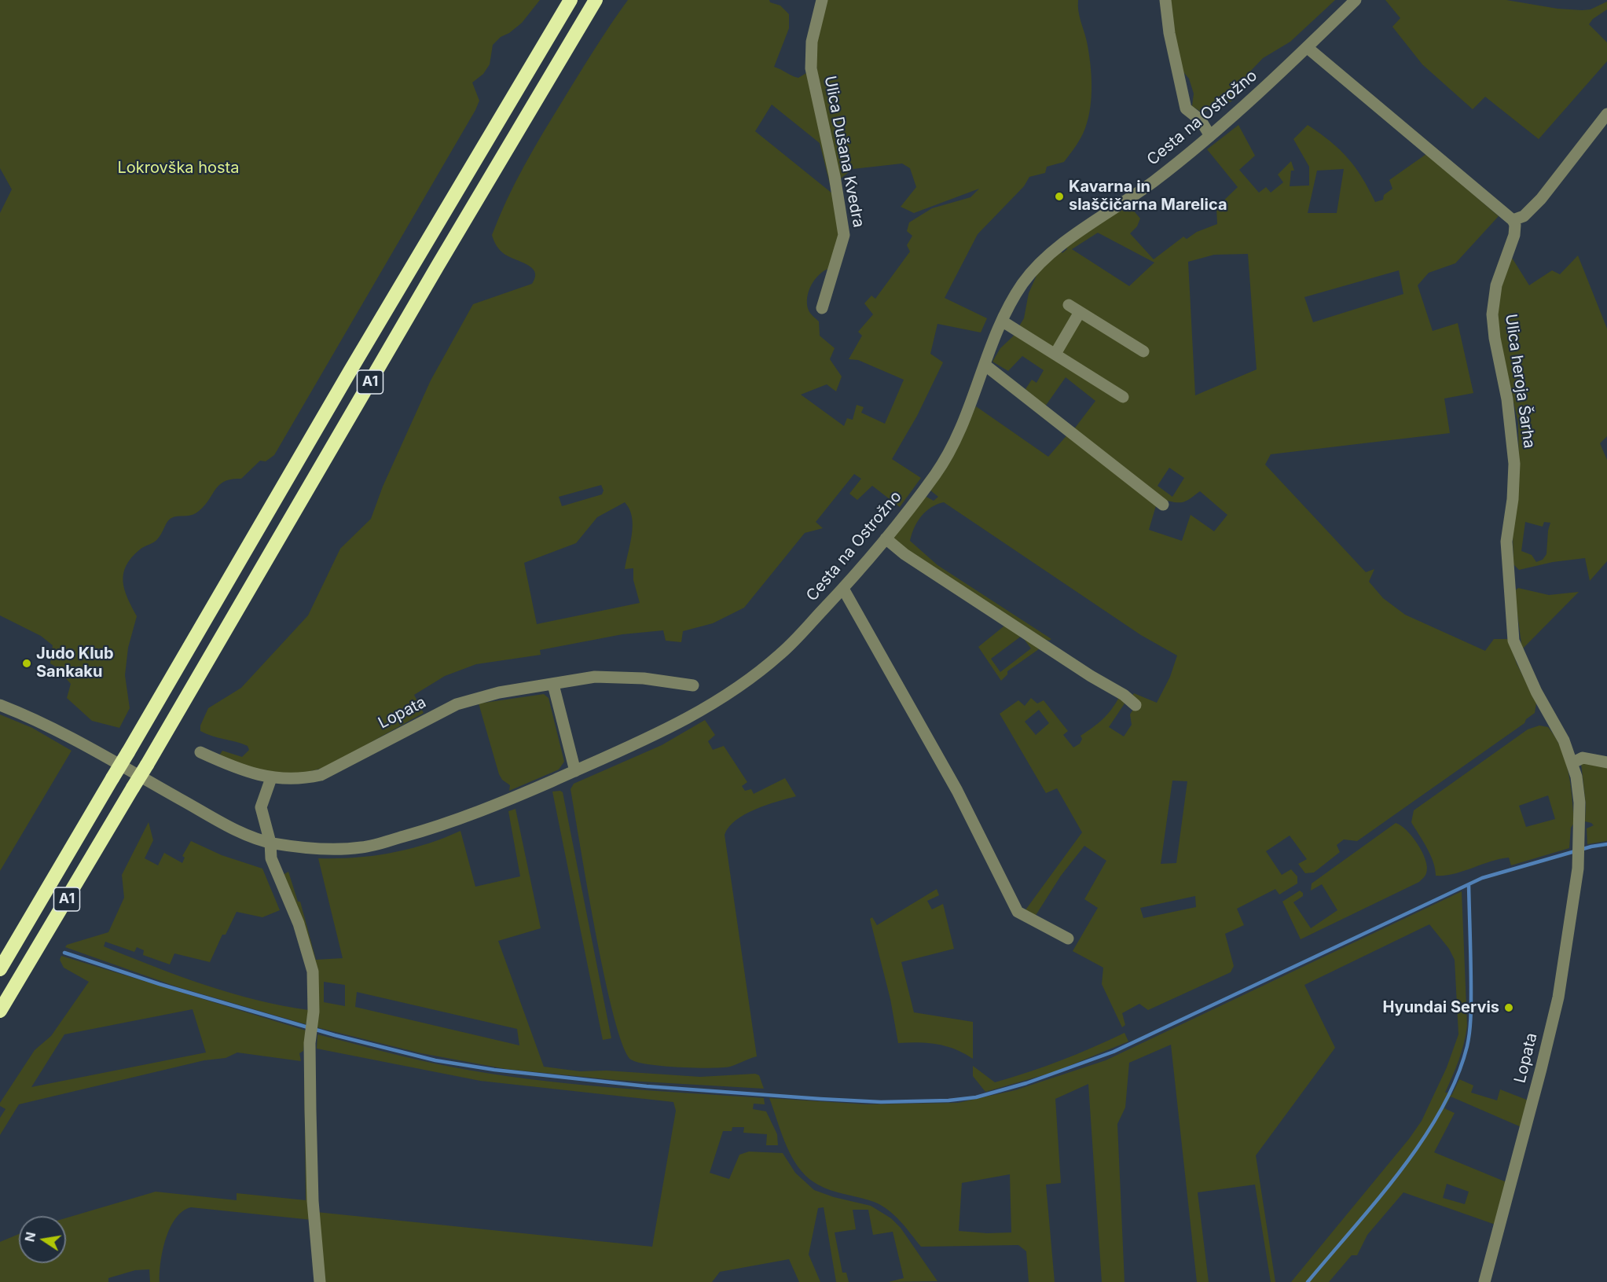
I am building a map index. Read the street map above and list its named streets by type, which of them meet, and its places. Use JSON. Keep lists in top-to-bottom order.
{
  "streets": {
    "highway": ["A1"],
    "street": [
      "Cesta na Ostrožno",
      "Ulica Dušana Kvedra",
      "Ulica heroja Šarha",
      "Lopata"
    ]
  },
  "crossings": [
    ["Ulica heroja Šarha", "Lopata"]
  ],
  "parks": ["Lokrovška hosta"],
  "places": ["Kavarna in slaščičarna Marelica", "Judo Klub Sankaku", "Hyundai Servis"],
  "north": "left"
}
